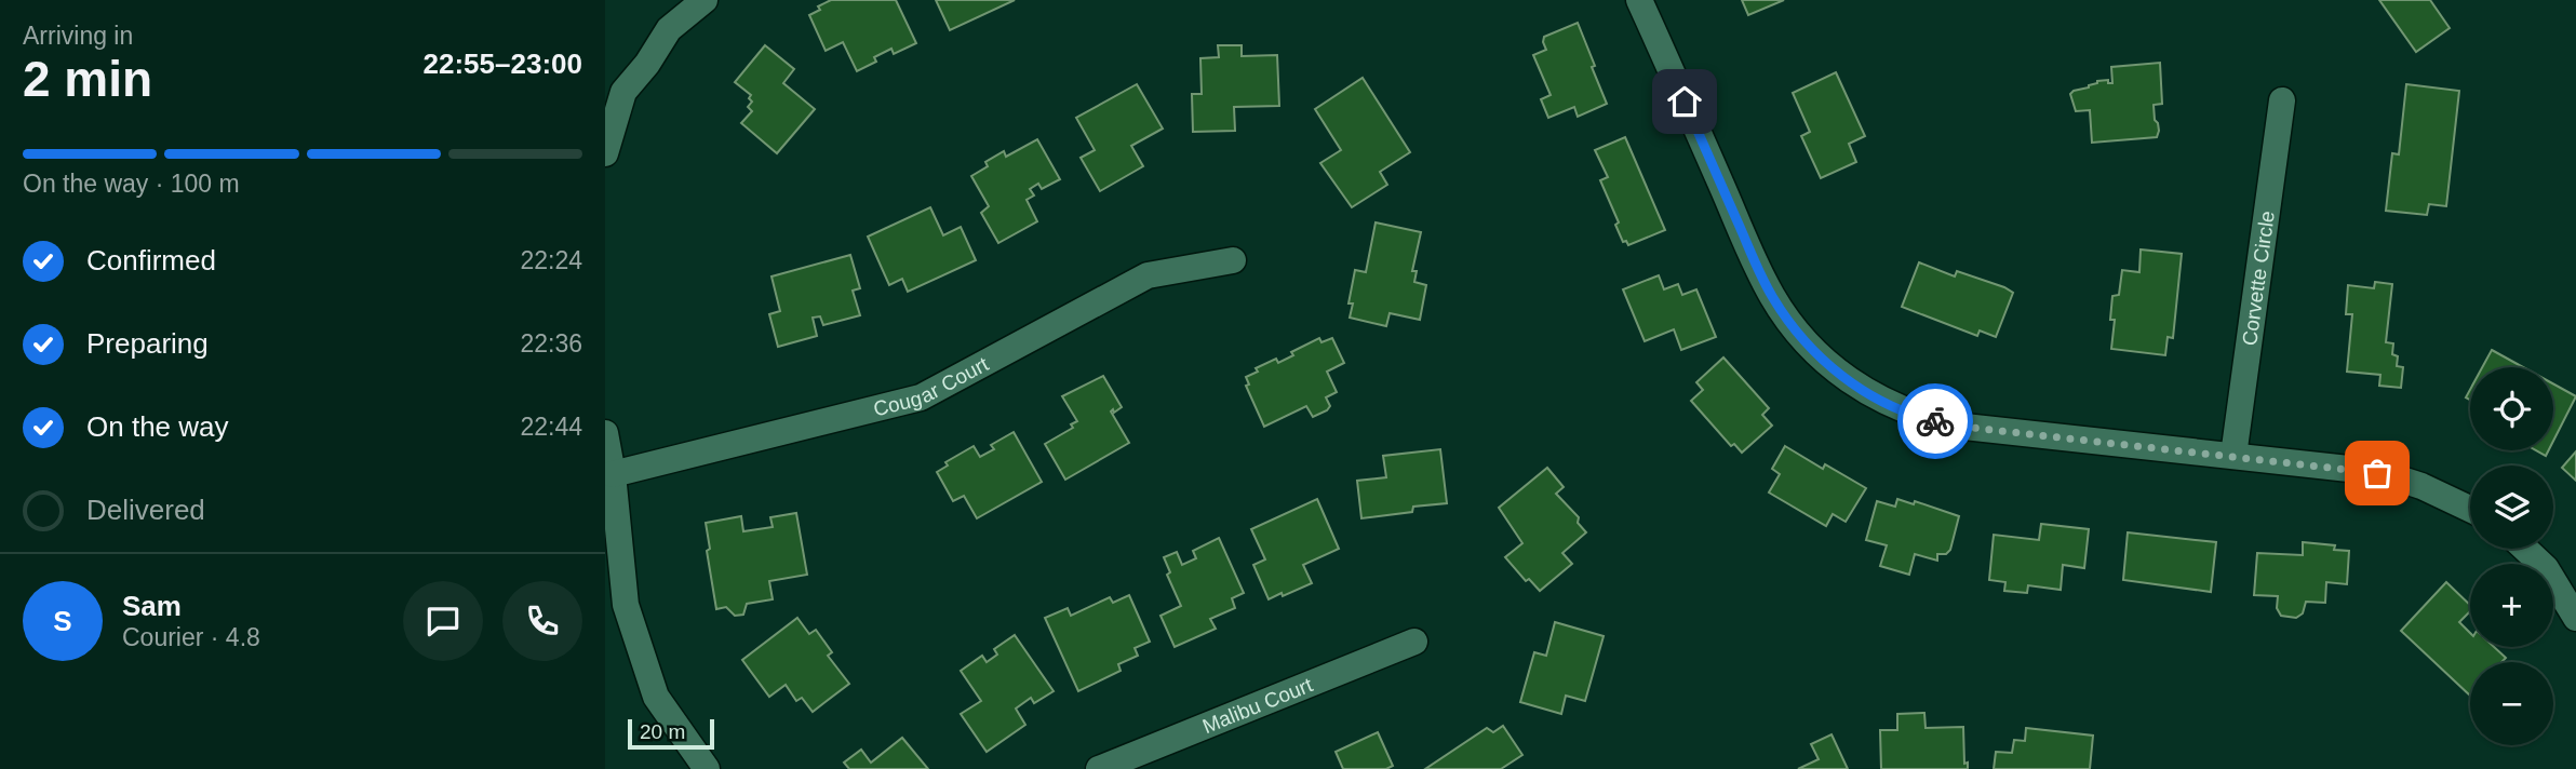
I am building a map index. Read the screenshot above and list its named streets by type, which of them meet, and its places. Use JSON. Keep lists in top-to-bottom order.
{
  "streets": {
    "street": ["Corvette Circle", "Cougar Court", "Malibu Court"]
  },
  "scale_bar": "20 m",
  "page": {
    "heading": ["2 min", "Arriving in", "22:55–23:00"],
    "panel": ["Sam", "Courier · 4.8"],
    "bar": "On the way · 100 m",
    "list": [
      ["Confirmed", "22:24"],
      ["Preparing", "22:36"],
      ["On the way", "22:44"],
      "Delivered"
    ],
    "map_buttons": ["+", "−"],
    "round": "S",
    "scale": "20 m"
  }
}
